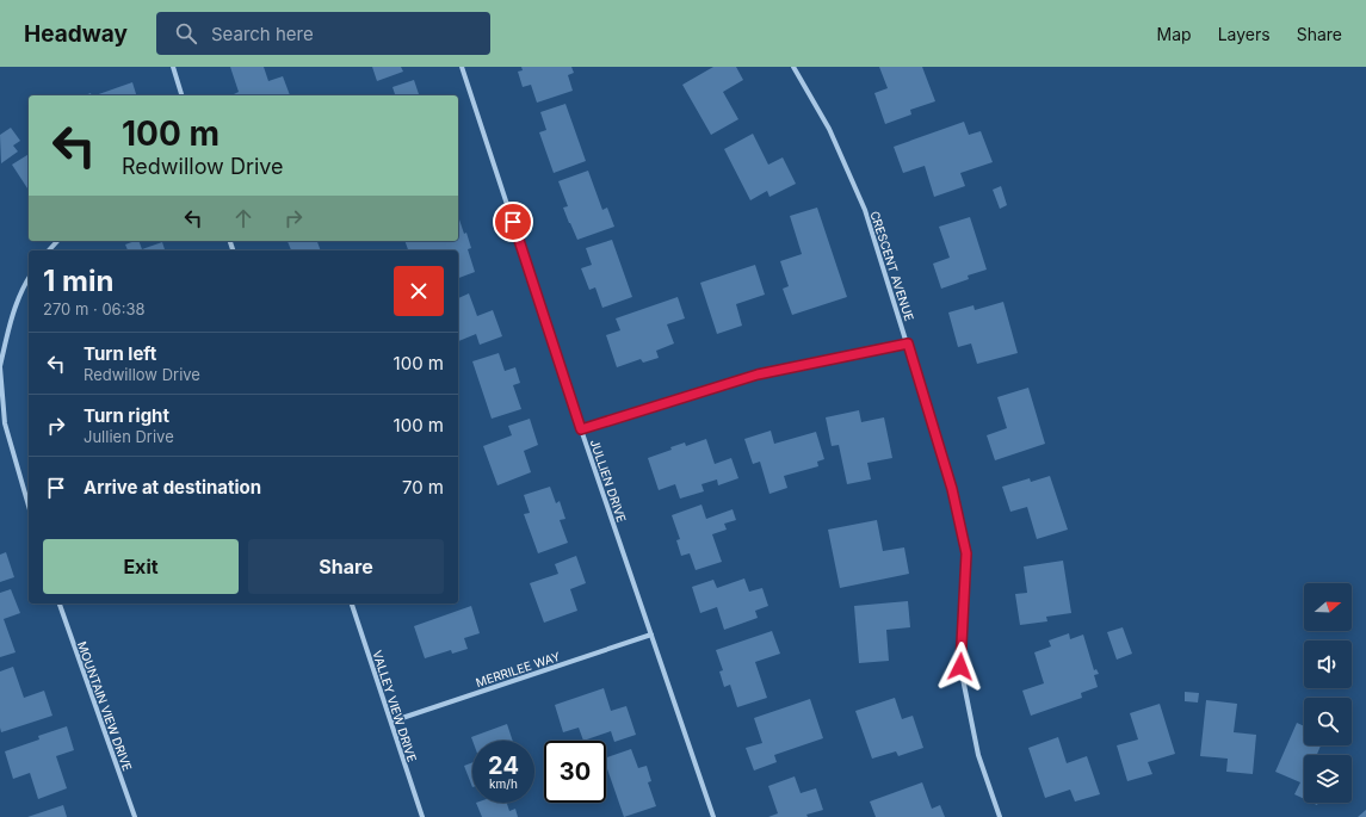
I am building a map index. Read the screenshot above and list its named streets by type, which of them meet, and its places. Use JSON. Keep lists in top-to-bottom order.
{
  "streets": {
    "street": [
      "CRESCENT AVENUE",
      "JULLIEN DRIVE",
      "MERRILEE WAY",
      "MOUNTAIN VIEW DRIVE",
      "VALLEY VIEW DRIVE"
    ]
  },
  "crossings": [
    ["JULLIEN DRIVE", "MERRILEE WAY"],
    ["MERRILEE WAY", "VALLEY VIEW DRIVE"]
  ],
  "north": "right",
  "page": {
    "header": "Headway",
    "search": "Search here",
    "nav": ["Map", "Layers", "Share"],
    "turn": ["100 m", "Redwillow Drive"],
    "heading": ["1 min", "270 m · 06:38"],
    "list": [
      {
        "name": "Turn left",
        "note": "Redwillow Drive",
        "value": "100 m"
      },
      {
        "name": "Turn right",
        "note": "Jullien Drive",
        "value": "100 m"
      },
      {
        "name": "Arrive at destination",
        "value": "70 m"
      }
    ],
    "buttons": ["Exit", "Share"],
    "speed": "24 km/h",
    "limit": "30"
  }
}
